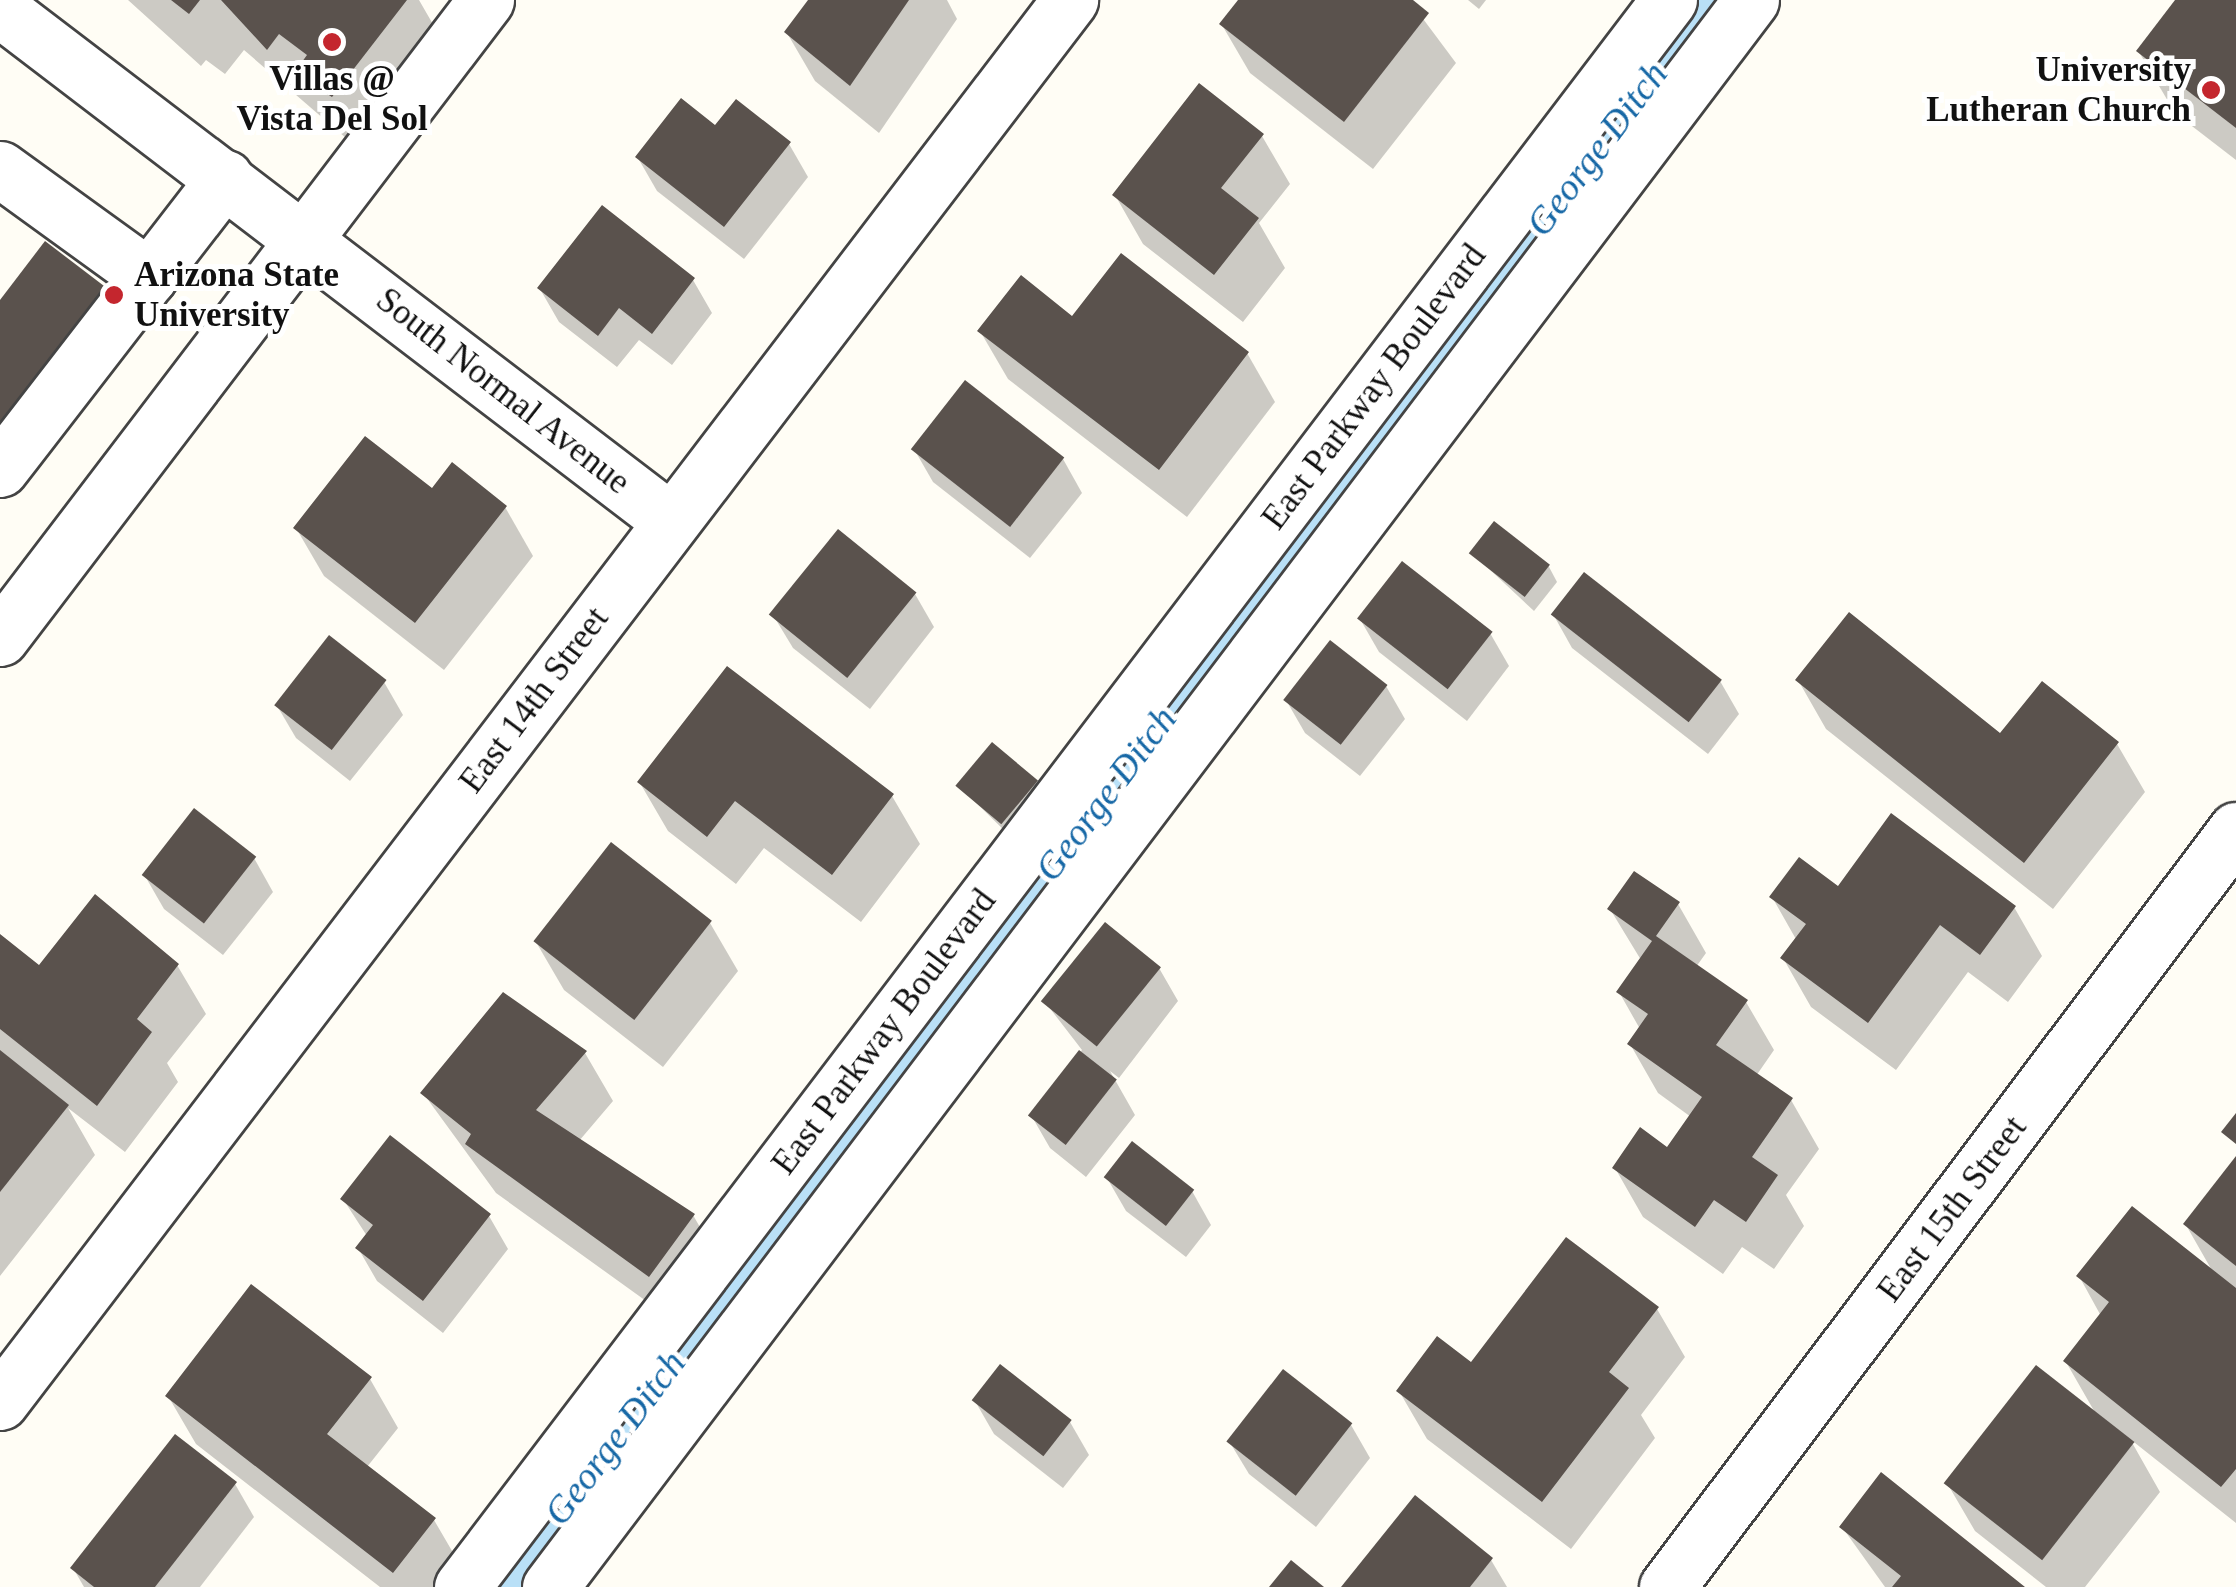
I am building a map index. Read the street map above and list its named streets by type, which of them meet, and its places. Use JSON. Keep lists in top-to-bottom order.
{
  "streets": {
    "street": [
      "East Parkway Boulevard",
      "South Normal Avenue",
      "East 14th Street",
      "East 15th Street"
    ]
  },
  "crossings": [
    ["South Normal Avenue", "East 14th Street"]
  ],
  "water": ["George Ditch"],
  "places": ["Villas @ Vista Del Sol", "University Lutheran Church", "Arizona State University"]
}
